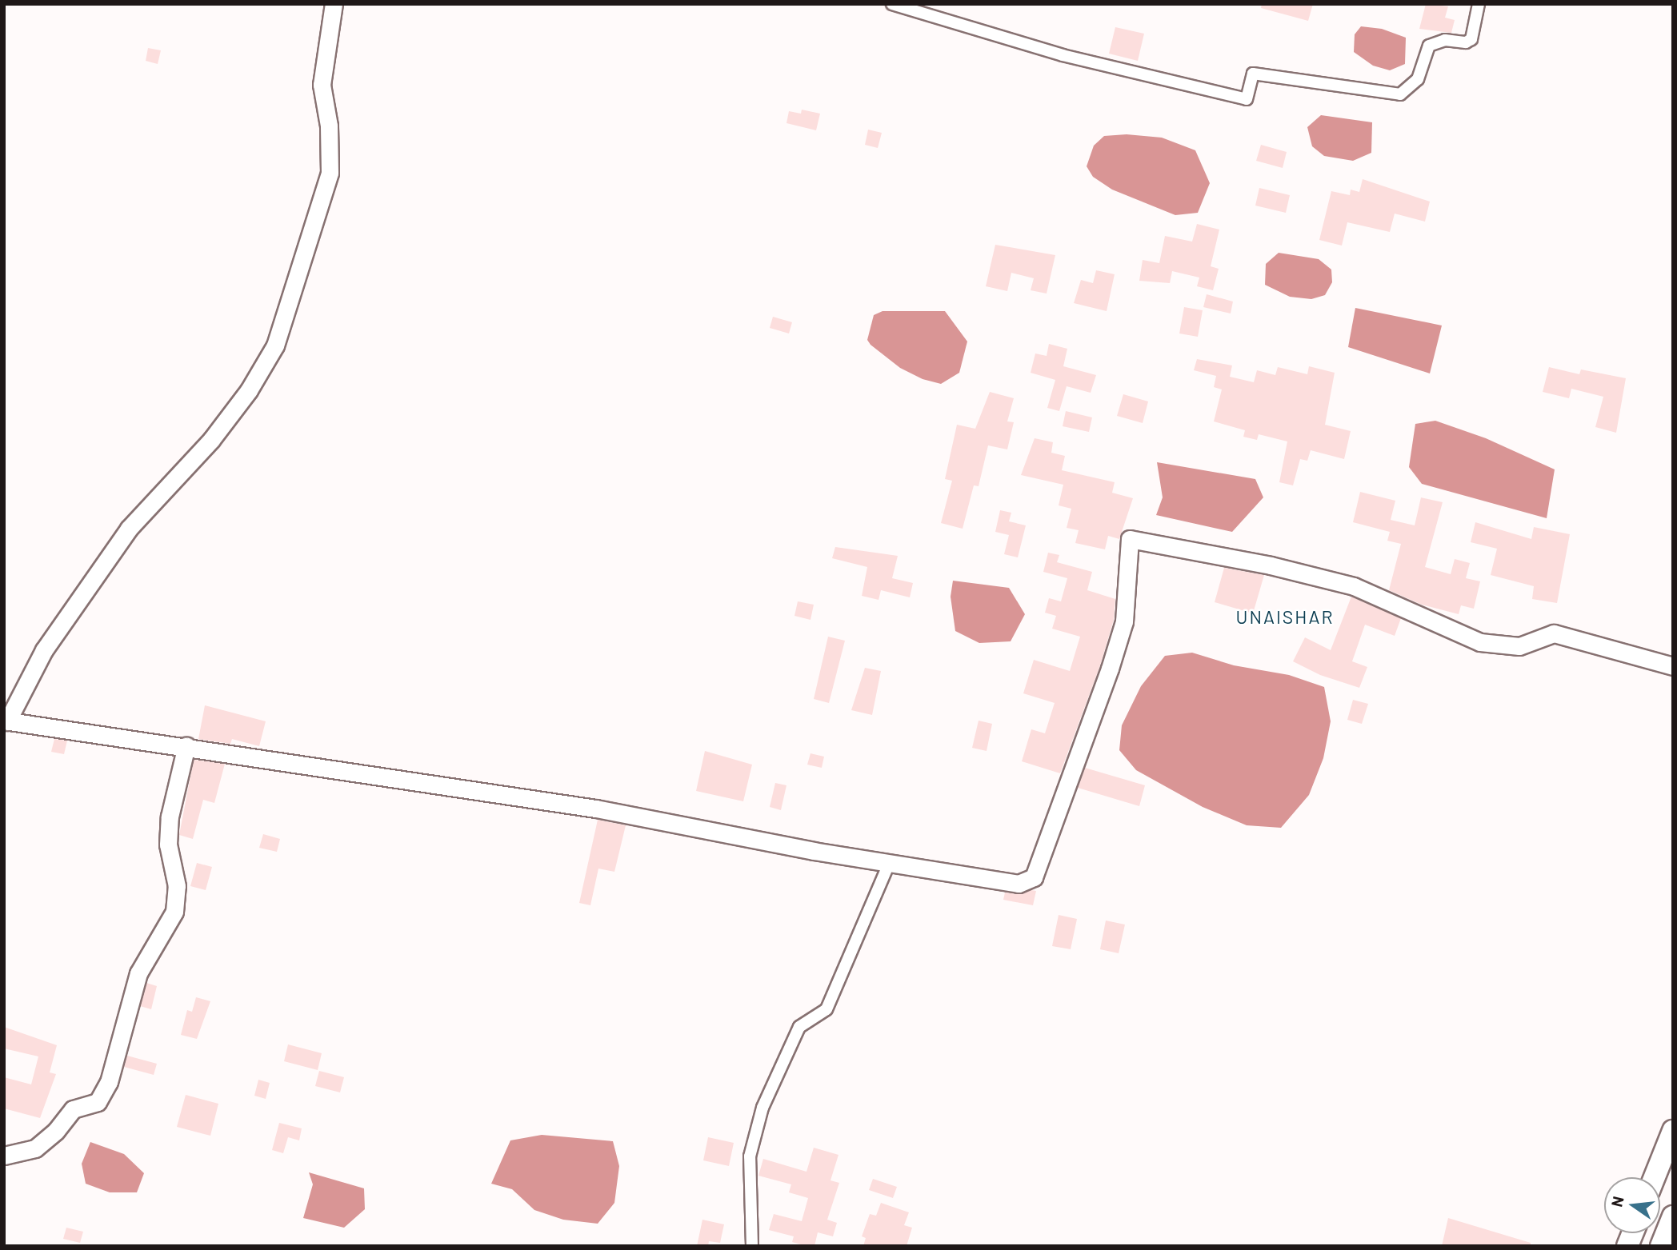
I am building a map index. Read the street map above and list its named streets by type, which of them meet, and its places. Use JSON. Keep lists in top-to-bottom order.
{
  "districts": ["UNAISHAR"],
  "north": "left"
}
